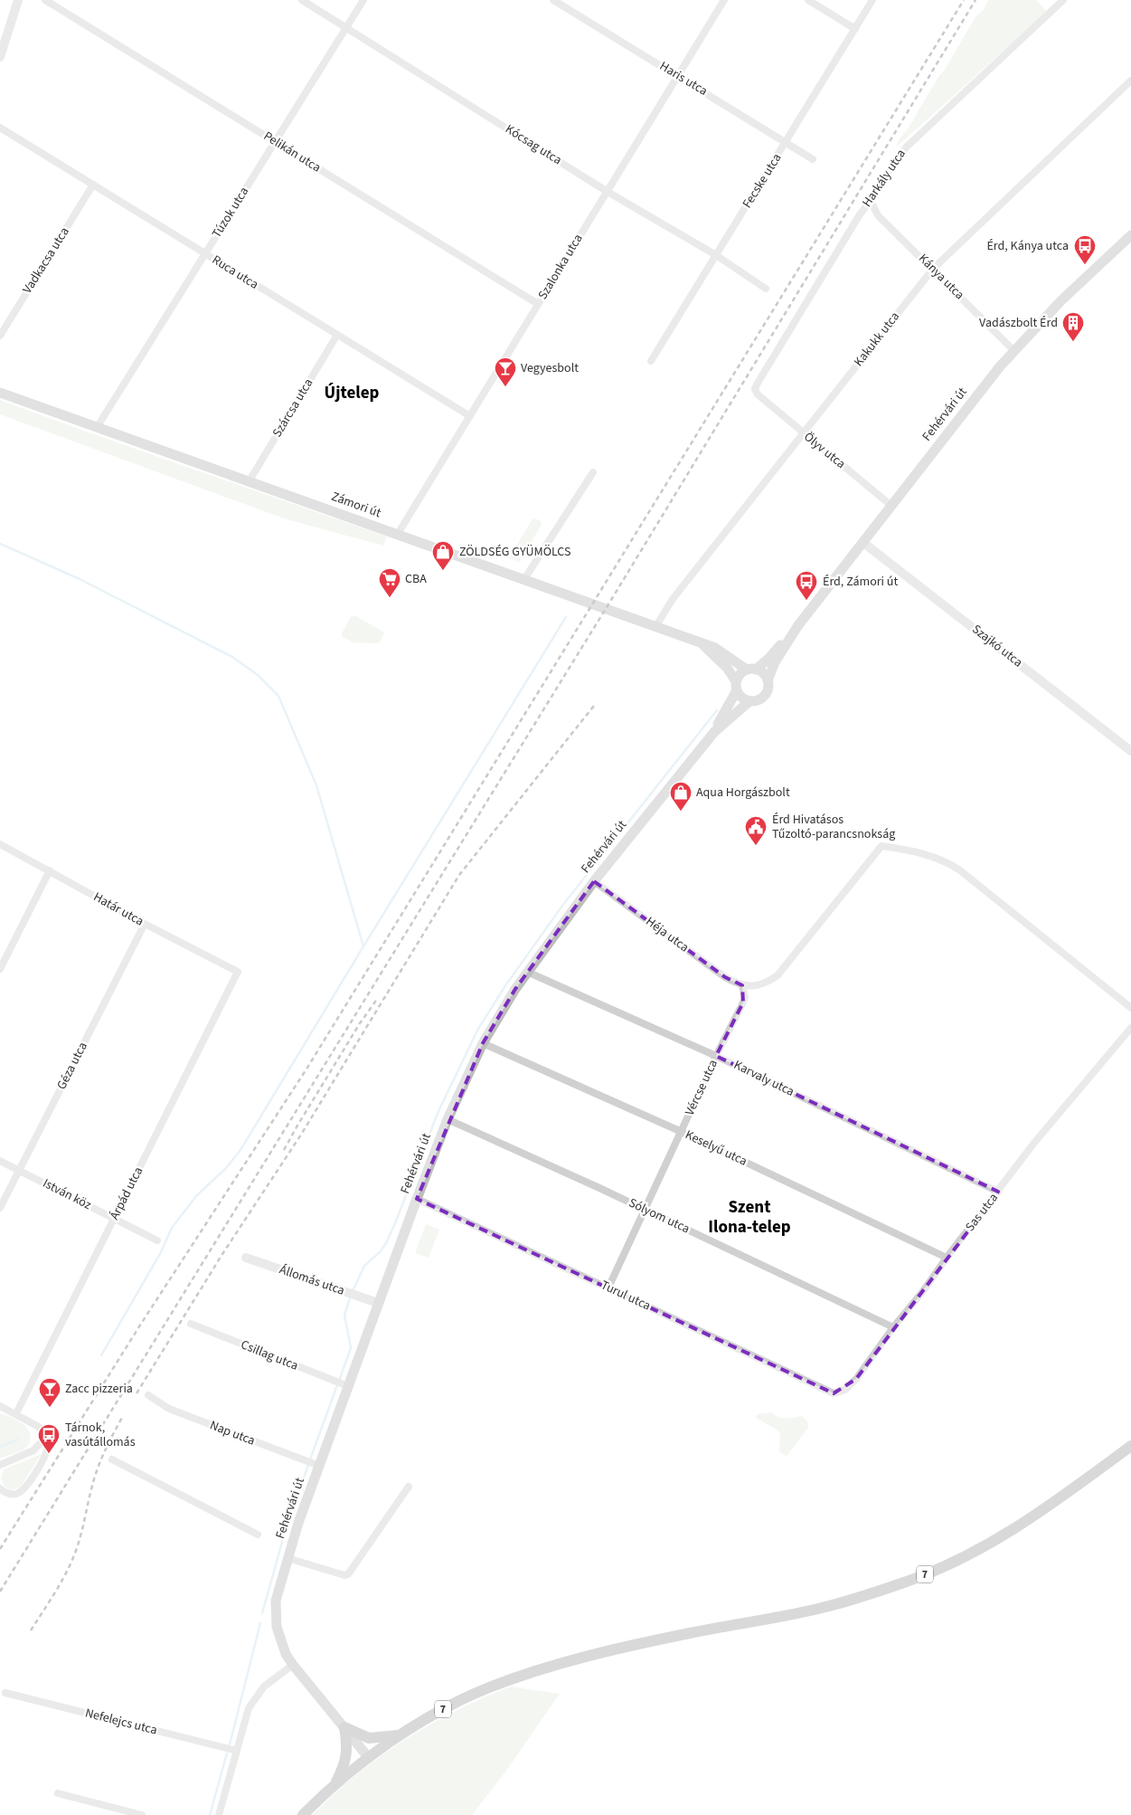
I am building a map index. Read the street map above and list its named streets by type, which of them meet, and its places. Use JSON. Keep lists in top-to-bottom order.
{
  "streets": {
    "main road": ["Fehérvári út", "Zámori út", "7"],
    "street": [
      "Haris utca",
      "Kócsag utca",
      "Pelikán utca",
      "Harkály utca",
      "Fecske utca",
      "Túzok utca",
      "Vadkacsa utca",
      "Szalonka utca",
      "Ruca utca",
      "Kánya utca",
      "Kakukk utca",
      "Szárcsa utca",
      "Ölyv utca",
      "Szajkó utca",
      "Határ utca",
      "Héja utca",
      "Géza utca",
      "Karvaly utca",
      "Vércse utca",
      "Keselyű utca",
      "Árpád utca",
      "István köz",
      "Sas utca",
      "Sólyom utca",
      "Állomás utca",
      "Turul utca",
      "Csillag utca",
      "Nap utca",
      "Nefelejcs utca"
    ]
  },
  "crossings": [
    ["Haris utca", "Fecske utca"],
    ["Haris utca", "Szalonka utca"],
    ["Kócsag utca", "Fecske utca"],
    ["Kócsag utca", "Túzok utca"],
    ["Kócsag utca", "Szalonka utca"],
    ["Pelikán utca", "Túzok utca"],
    ["Pelikán utca", "Szalonka utca"],
    ["Harkály utca", "Kánya utca"],
    ["Harkály utca", "Ölyv utca"],
    ["Túzok utca", "Ruca utca"],
    ["Túzok utca", "Zámori út"],
    ["Vadkacsa utca", "Ruca utca"],
    ["Szalonka utca", "Ruca utca"],
    ["Szalonka utca", "Zámori út"],
    ["Ruca utca", "Szárcsa utca"],
    ["Kánya utca", "Kakukk utca"],
    ["Kánya utca", "Fehérvári út"],
    ["Kakukk utca", "Ölyv utca"],
    ["Kakukk utca", "Zámori út"],
    ["Szárcsa utca", "Zámori út"],
    ["Fehérvári út", "Ölyv utca"],
    ["Fehérvári út", "Zámori út"],
    ["Fehérvári út", "Szajkó utca"],
    ["Fehérvári út", "Héja utca"],
    ["Fehérvári út", "Karvaly utca"],
    ["Fehérvári út", "Keselyű utca"],
    ["Fehérvári út", "Sólyom utca"],
    ["Fehérvári út", "Állomás utca"],
    ["Fehérvári út", "Turul utca"],
    ["Fehérvári út", "Csillag utca"],
    ["Fehérvári út", "Nap utca"],
    ["Fehérvári út", "7"],
    ["Határ utca", "Géza utca"],
    ["Határ utca", "Árpád utca"],
    ["Héja utca", "Vércse utca"],
    ["Géza utca", "István köz"],
    ["Karvaly utca", "Vércse utca"],
    ["Karvaly utca", "Sas utca"],
    ["Vércse utca", "Keselyű utca"],
    ["Vércse utca", "Sólyom utca"],
    ["Vércse utca", "Turul utca"],
    ["Keselyű utca", "Sas utca"],
    ["Árpád utca", "István köz"],
    ["Sas utca", "Sólyom utca"],
    ["Sas utca", "Turul utca"]
  ],
  "districts": ["Újtelep", "Szent Ilona-telep"],
  "places": {
    "bus stop": ["Érd, Kánya utca", "Érd, Zámori út", "Tárnok, vasútállomás"],
    "building": ["Vadászbolt Érd"],
    "bar": ["Vegyesbolt", "Zacc pizzeria"],
    "shop": ["ZÖLDSÉG GYÜMÖLCS", "Aqua Horgászbolt"],
    "supermarket": ["CBA"],
    "public building": ["Érd Hivatásos Tűzoltó-parancsnokság"]
  }
}
